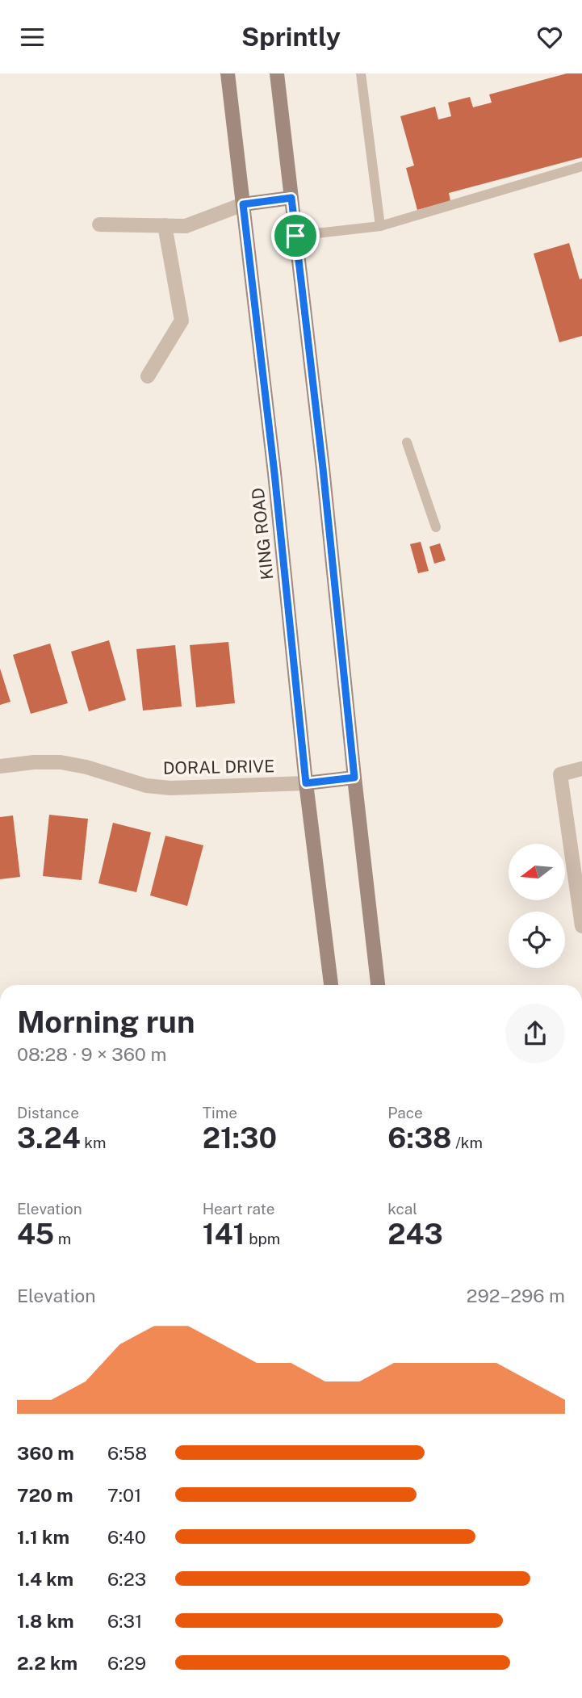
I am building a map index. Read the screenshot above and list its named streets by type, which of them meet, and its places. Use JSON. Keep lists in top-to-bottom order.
{
  "streets": {
    "street": ["KING ROAD", "DORAL DRIVE"]
  },
  "crossings": [
    ["KING ROAD", "DORAL DRIVE"]
  ],
  "north": "left",
  "page": {
    "header": "Sprintly",
    "heading": ["Morning run", "08:28 · 9 × 360 m"],
    "stats": [
      ["Distance", "3.24 km"],
      ["Time", "21:30"],
      ["Pace", "6:38 /km"],
      ["Elevation", "45 m"],
      ["Heart rate", "141 bpm"],
      ["kcal", "243"]
    ],
    "chart": ["Elevation", "292–296 m"],
    "list": [
      {
        "name": "360 m",
        "note": "6:58"
      },
      {
        "name": "720 m",
        "note": "7:01"
      },
      {
        "name": "1.1 km",
        "note": "6:40"
      },
      {
        "name": "1.4 km",
        "note": "6:23"
      },
      {
        "name": "1.8 km",
        "note": "6:31"
      },
      {
        "name": "2.2 km",
        "note": "6:29"
      }
    ]
  }
}
